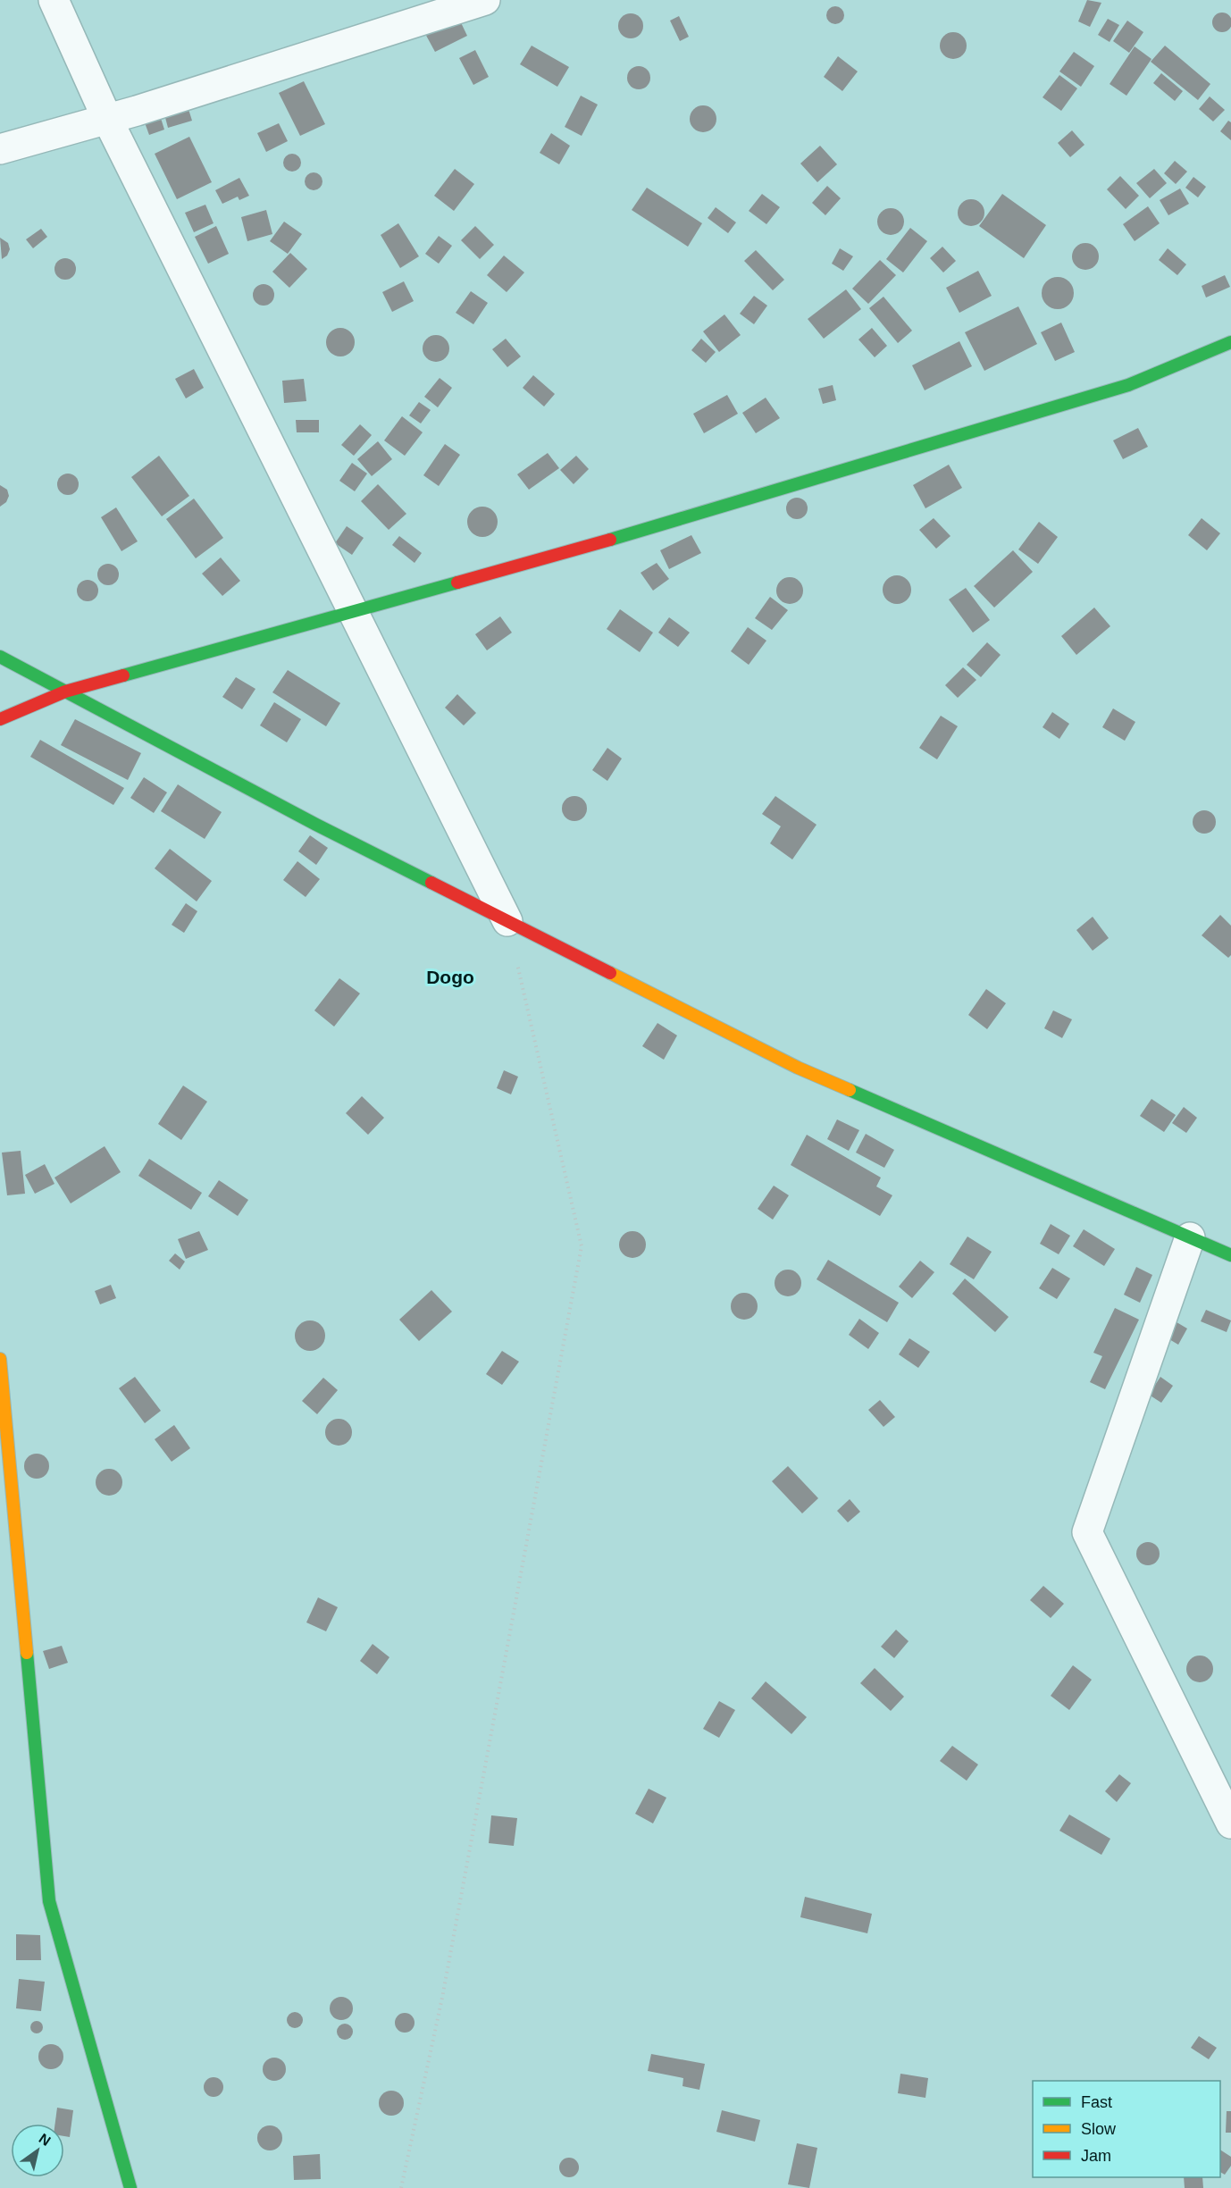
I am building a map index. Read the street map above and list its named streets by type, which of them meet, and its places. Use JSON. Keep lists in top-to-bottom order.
{
  "districts": ["Dogo"],
  "legend": ["Fast", "Slow", "Jam"],
  "north": "top right"
}
